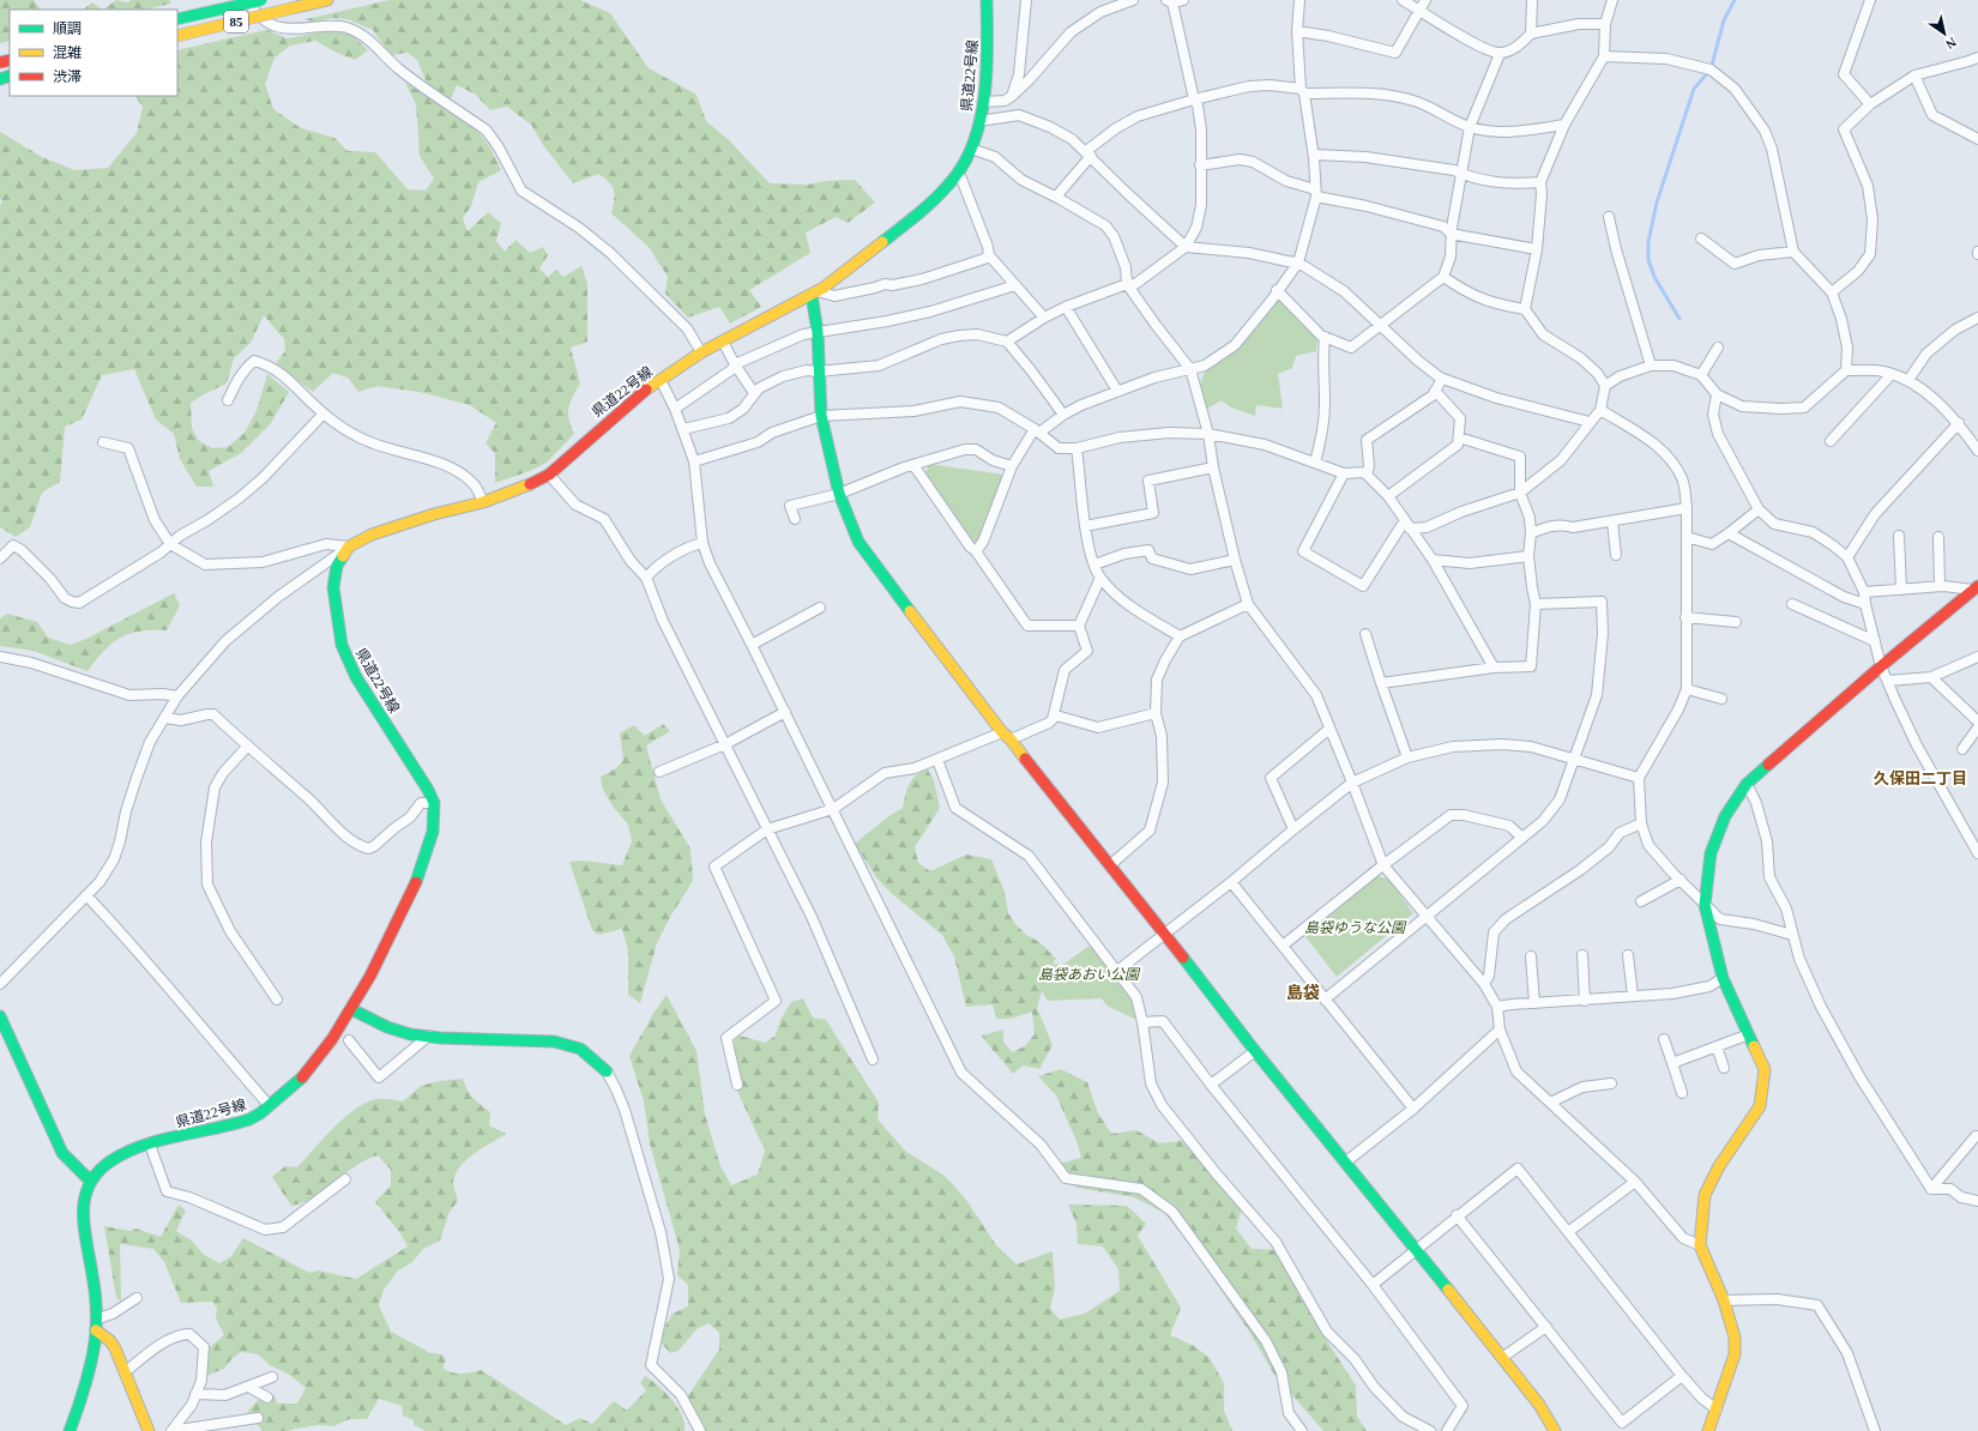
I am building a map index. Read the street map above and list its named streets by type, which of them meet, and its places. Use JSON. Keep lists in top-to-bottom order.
{
  "streets": {
    "street": ["85", "県道22号線"]
  },
  "districts": ["久保田二丁目", "島袋"],
  "parks": ["島袋ゆうな公園", "島袋あおい公園"],
  "legend": ["順調", "混雑", "渋滞"],
  "north": "bottom right"
}
